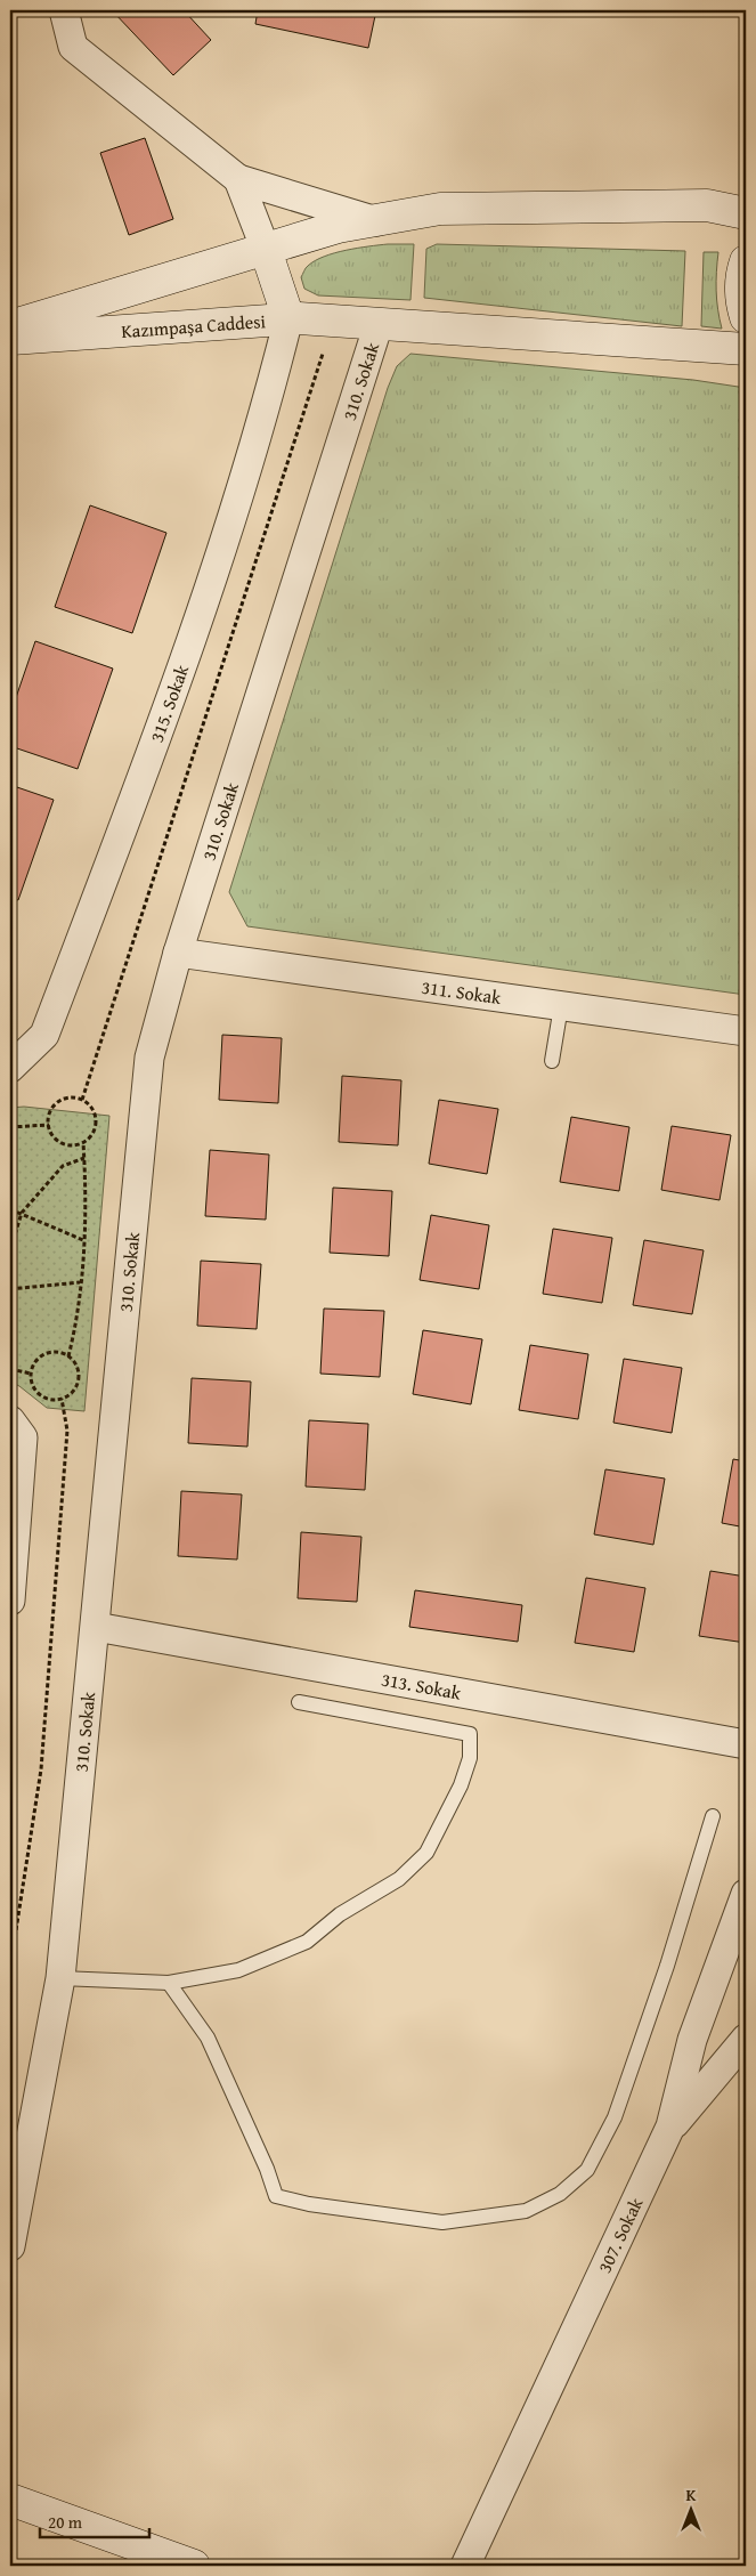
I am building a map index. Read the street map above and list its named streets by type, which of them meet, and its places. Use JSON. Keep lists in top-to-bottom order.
{
  "streets": {
    "main road": ["Kazımpaşa Caddesi"],
    "street": [
      "310. Sokak",
      "315. Sokak",
      "311. Sokak",
      "313. Sokak",
      "307. Sokak"
    ]
  },
  "crossings": [
    ["Kazımpaşa Caddesi", "310. Sokak"],
    ["Kazımpaşa Caddesi", "315. Sokak"],
    ["310. Sokak", "311. Sokak"],
    ["310. Sokak", "313. Sokak"]
  ],
  "scale_bar": "20 m",
  "north": "top"
}
